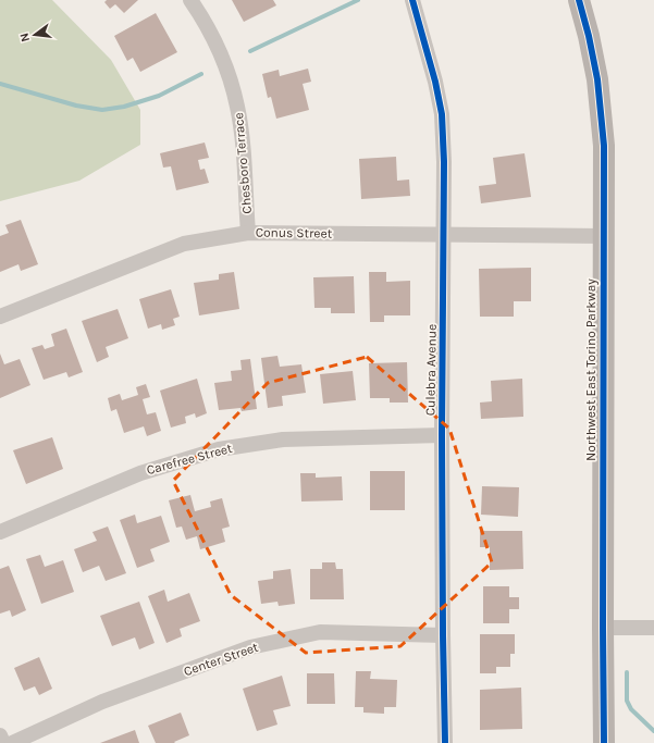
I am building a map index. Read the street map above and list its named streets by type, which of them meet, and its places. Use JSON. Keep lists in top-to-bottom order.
{
  "streets": {
    "street": [
      "Chesboro Terrace",
      "Conus Street",
      "Culebra Avenue",
      "Northwest East Torino Parkway",
      "Carefree Street",
      "Center Street"
    ]
  },
  "crossings": [
    ["Chesboro Terrace", "Conus Street"],
    ["Conus Street", "Culebra Avenue"],
    ["Conus Street", "Northwest East Torino Parkway"],
    ["Culebra Avenue", "Carefree Street"],
    ["Culebra Avenue", "Center Street"]
  ],
  "north": "left"
}
